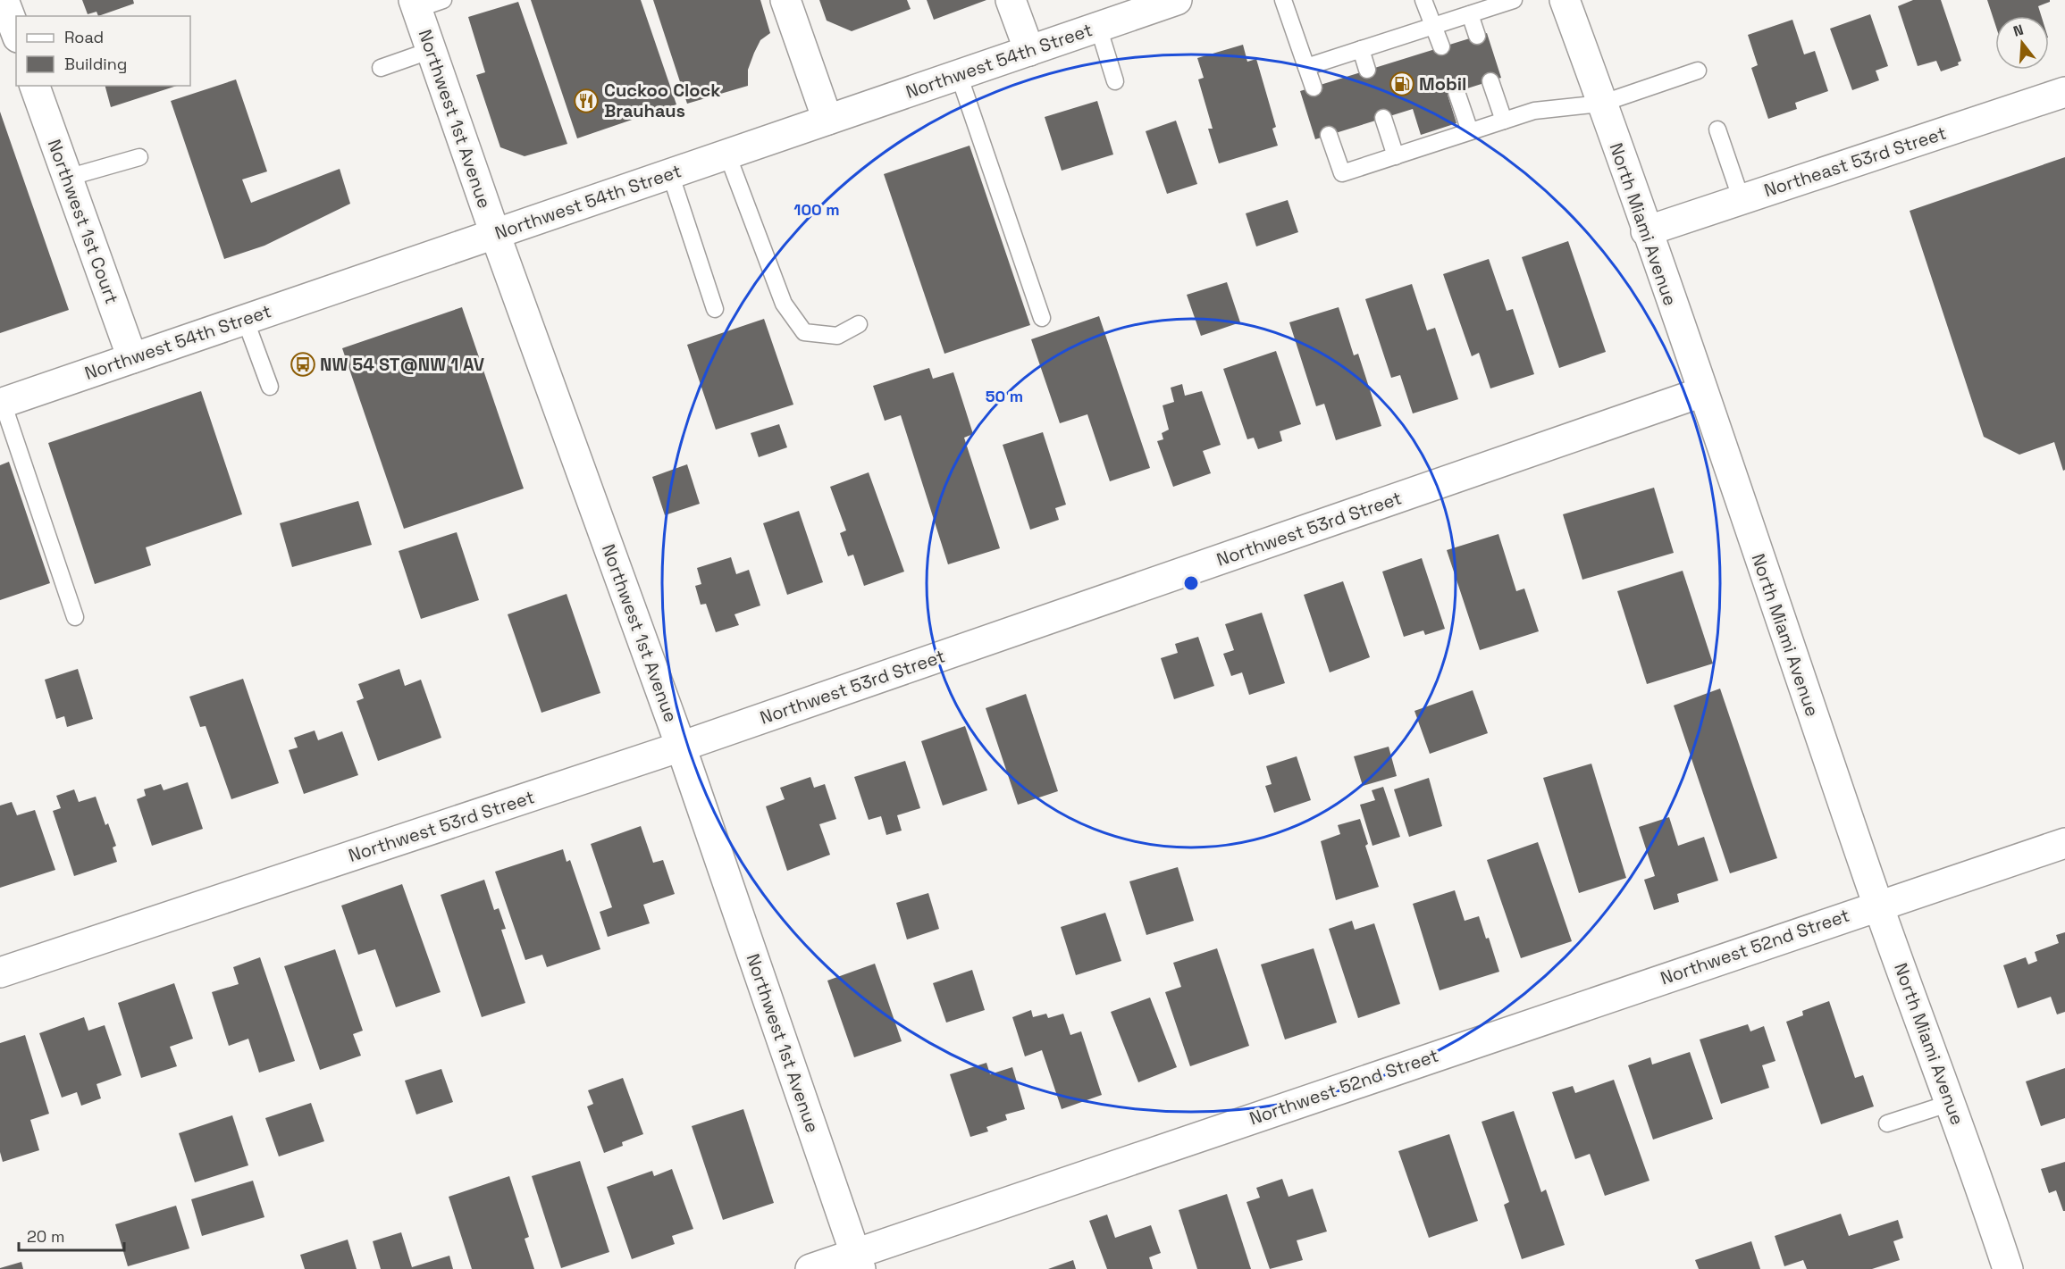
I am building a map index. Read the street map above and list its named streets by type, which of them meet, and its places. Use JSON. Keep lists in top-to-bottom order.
{
  "streets": {
    "street": [
      "Northwest 54th Street",
      "Northwest 1st Avenue",
      "Northeast 53rd Street",
      "Northwest 1st Court",
      "North Miami Avenue",
      "Northwest 53rd Street",
      "Northwest 52nd Street"
    ]
  },
  "crossings": [
    ["Northwest 54th Street", "Northwest 1st Avenue"],
    ["Northwest 54th Street", "Northwest 1st Court"],
    ["Northwest 1st Avenue", "Northwest 53rd Street"],
    ["Northwest 1st Avenue", "Northwest 52nd Street"],
    ["Northeast 53rd Street", "North Miami Avenue"],
    ["North Miami Avenue", "Northwest 53rd Street"],
    ["North Miami Avenue", "Northwest 52nd Street"]
  ],
  "places": {
    "fuel station": ["Mobil"],
    "restaurant": ["Cuckoo Clock Brauhaus"],
    "bus stop": ["NW 54 ST@NW 1 AV"]
  },
  "legend": ["Road", "Building"],
  "scale_bar": "20 m",
  "north": "top",
  "rings": ["100 m", "50 m"]
}
